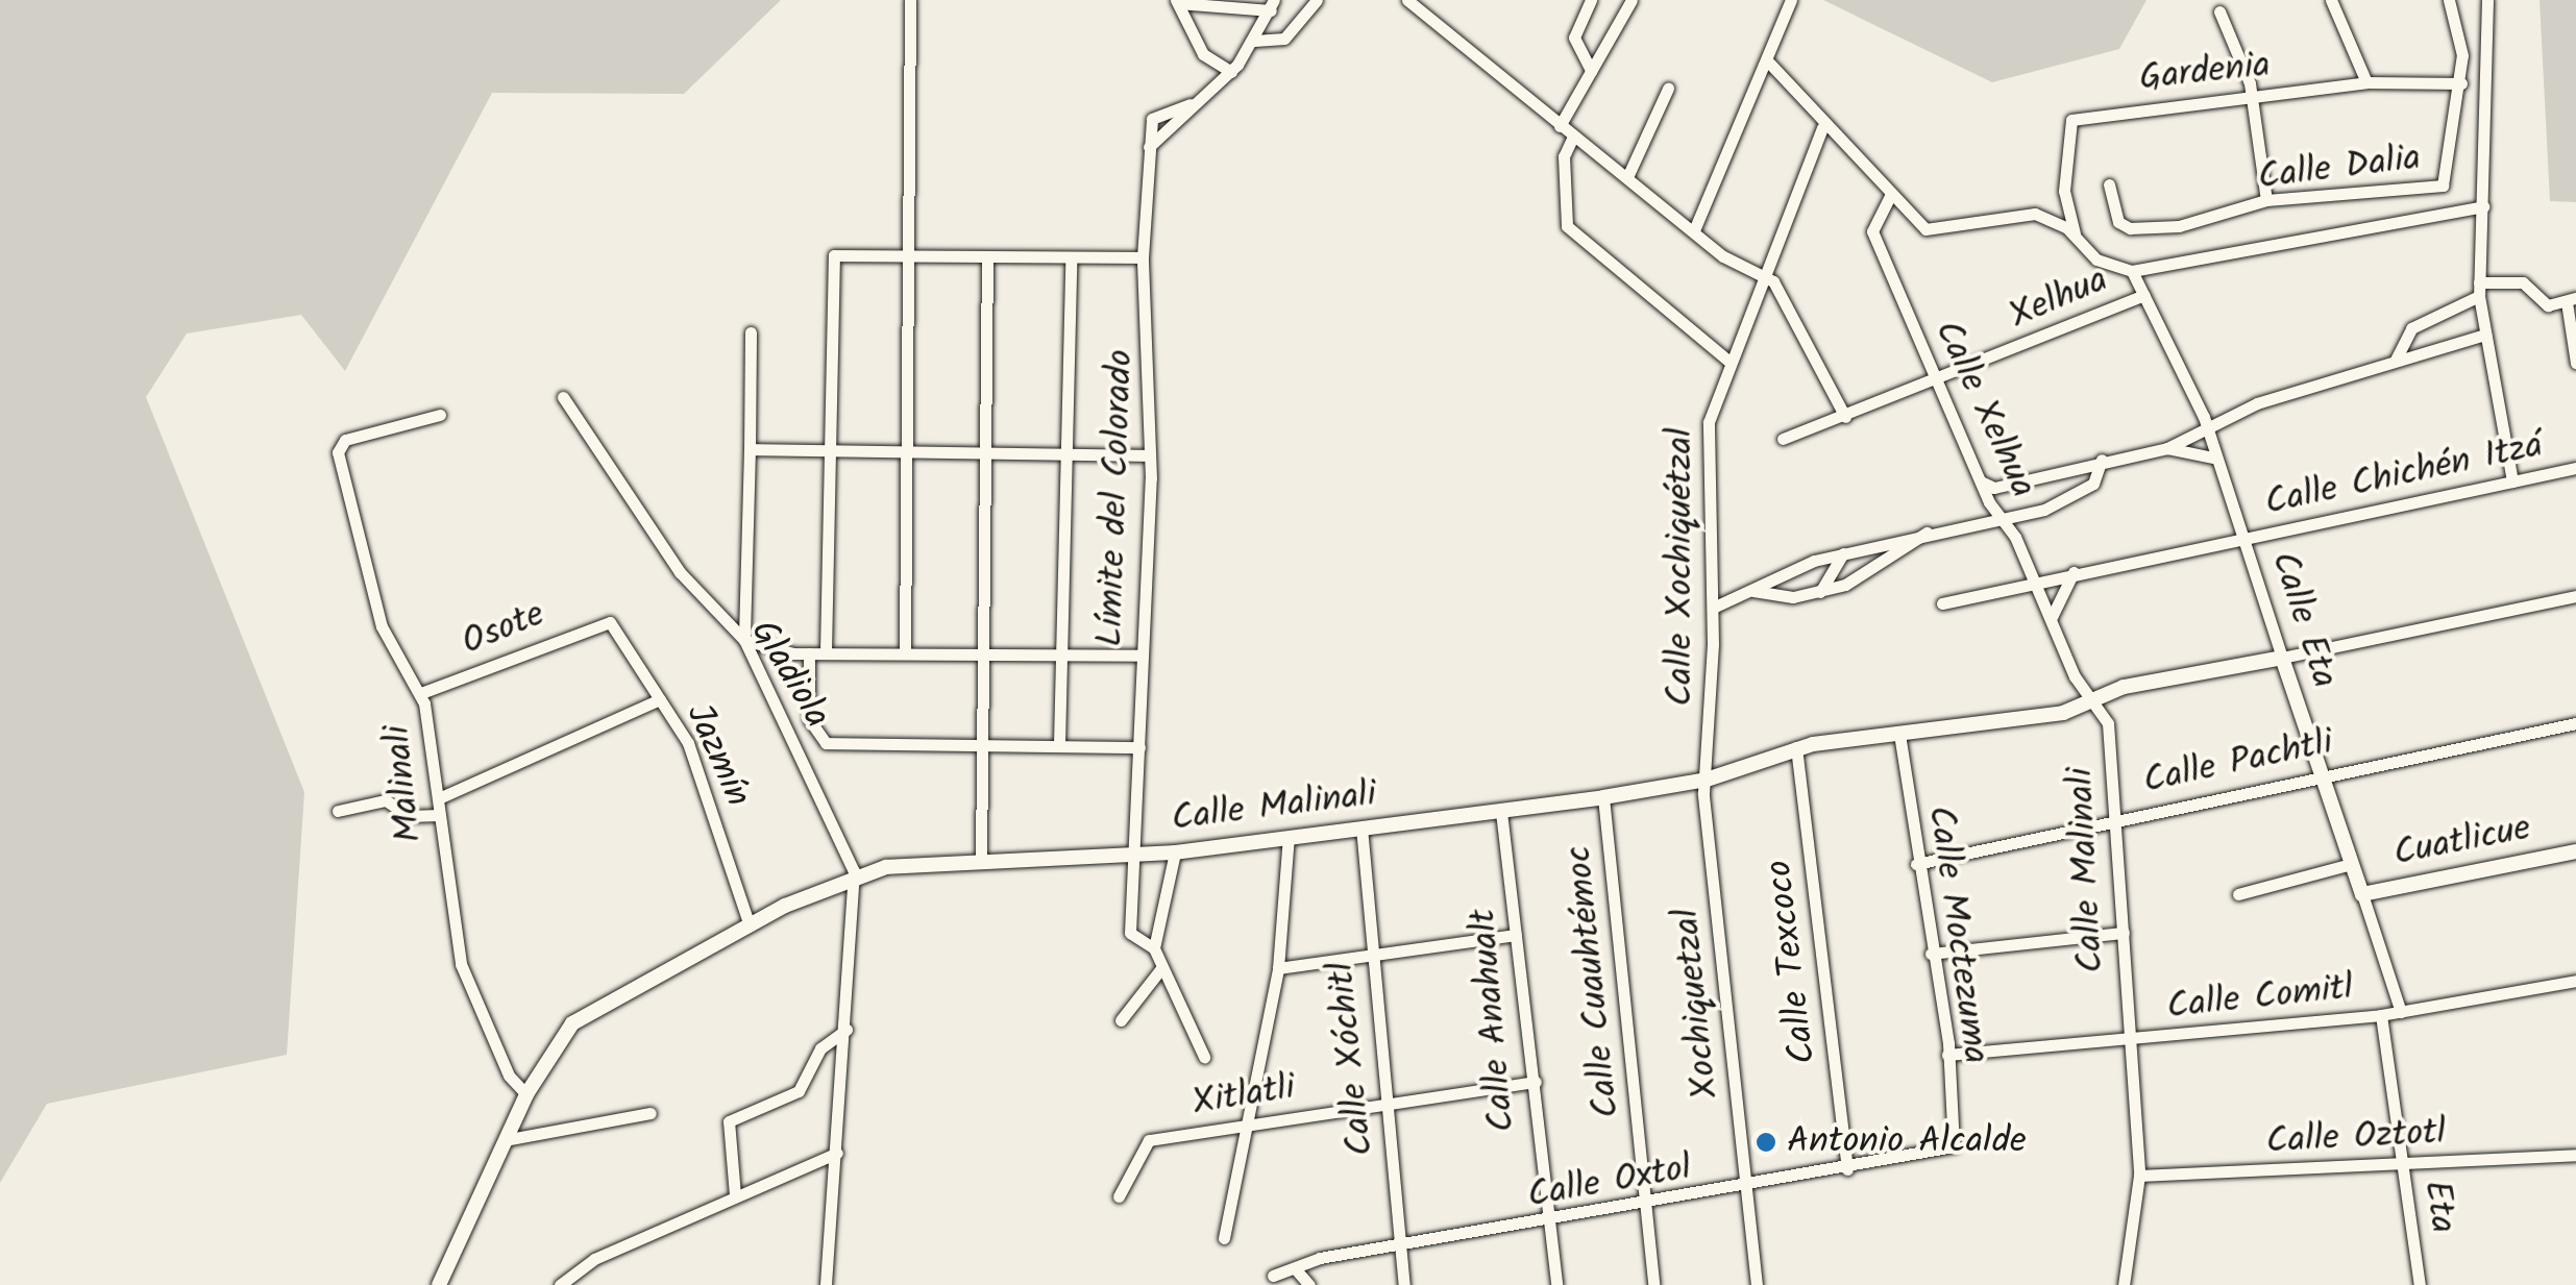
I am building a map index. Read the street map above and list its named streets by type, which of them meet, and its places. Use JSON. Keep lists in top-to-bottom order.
{
  "streets": {
    "street": [
      "Gardenia",
      "Calle Dalia",
      "Xelhua",
      "Calle Xelhua",
      "Calle Chichén Itzá",
      "Límite del Colorado",
      "Calle Xochiquétzal",
      "Calle Eta",
      "Osote",
      "Gladiola",
      "Jazmín",
      "Calle Pachtli",
      "Malinali",
      "Calle Malinali",
      "Cuatlicue",
      "Calle Moctezuma",
      "Calle Texcoco",
      "Calle Cuauhtémoc",
      "Calle Comitl",
      "Xochiquetzal",
      "Calle Anahualt",
      "Calle Xóchitl",
      "Xitlatli",
      "Calle Oztotl",
      "Calle Oxtol",
      "Eta"
    ]
  },
  "crossings": [
    ["Gardenia", "Calle Dalia"],
    ["Gardenia", "Calle Eta"],
    ["Xelhua", "Calle Xelhua"],
    ["Xelhua", "Calle Eta"],
    ["Calle Xelhua", "Calle Chichén Itzá"],
    ["Calle Xelhua", "Calle Eta"],
    ["Calle Xelhua", "Calle Malinali"],
    ["Calle Chichén Itzá", "Calle Eta"],
    ["Límite del Colorado", "Calle Malinali"],
    ["Calle Xochiquétzal", "Calle Malinali"],
    ["Calle Xochiquétzal", "Xochiquetzal"],
    ["Calle Eta", "Calle Pachtli"],
    ["Calle Eta", "Calle Malinali"],
    ["Calle Eta", "Cuatlicue"],
    ["Calle Eta", "Calle Comitl"],
    ["Osote", "Jazmín"],
    ["Osote", "Malinali"],
    ["Gladiola", "Calle Malinali"],
    ["Jazmín", "Calle Malinali"],
    ["Calle Pachtli", "Calle Malinali"],
    ["Calle Pachtli", "Calle Moctezuma"],
    ["Malinali", "Calle Malinali"],
    ["Calle Malinali", "Calle Moctezuma"],
    ["Calle Malinali", "Calle Texcoco"],
    ["Calle Malinali", "Calle Cuauhtémoc"],
    ["Calle Malinali", "Calle Comitl"],
    ["Calle Malinali", "Xochiquetzal"],
    ["Calle Malinali", "Calle Anahualt"],
    ["Calle Malinali", "Calle Xóchitl"],
    ["Calle Malinali", "Calle Oztotl"],
    ["Calle Moctezuma", "Calle Comitl"],
    ["Calle Moctezuma", "Calle Oxtol"],
    ["Calle Texcoco", "Calle Oxtol"],
    ["Calle Cuauhtémoc", "Calle Oxtol"],
    ["Calle Comitl", "Eta"],
    ["Xochiquetzal", "Calle Oxtol"],
    ["Calle Anahualt", "Xitlatli"],
    ["Calle Anahualt", "Calle Oxtol"],
    ["Calle Xóchitl", "Xitlatli"],
    ["Calle Xóchitl", "Calle Oxtol"],
    ["Calle Oztotl", "Eta"]
  ],
  "places": ["Antonio Alcalde"]
}
